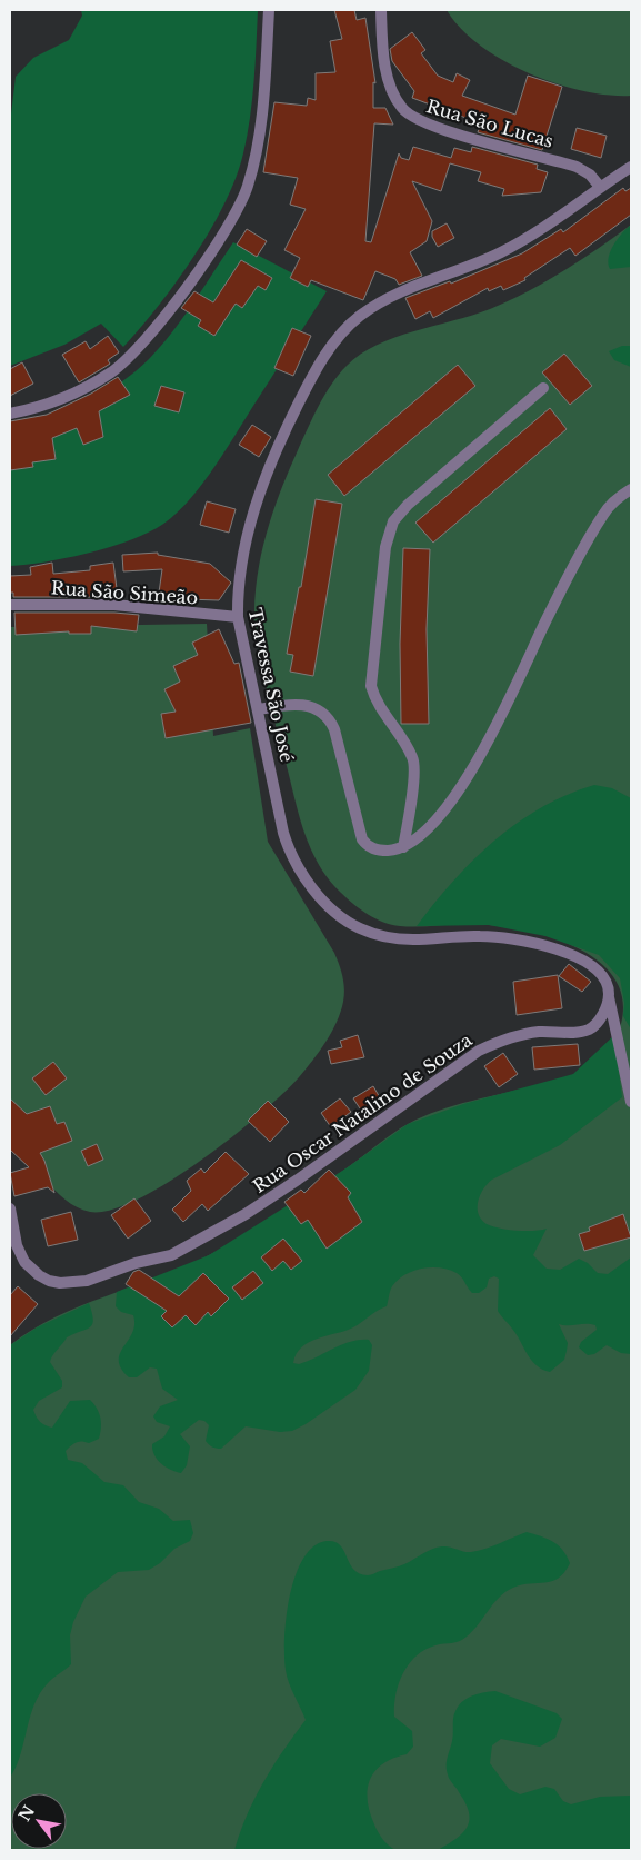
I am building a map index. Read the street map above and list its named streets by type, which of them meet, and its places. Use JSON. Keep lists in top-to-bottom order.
{
  "streets": {
    "street": [
      "Rua São Lucas",
      "Rua São Simeão",
      "Travessa São José",
      "Rua Oscar Natalino de Souza"
    ]
  },
  "crossings": [
    ["Rua São Lucas", "Travessa São José"],
    ["Rua São Simeão", "Travessa São José"],
    ["Travessa São José", "Rua Oscar Natalino de Souza"]
  ],
  "north": "top left"
}
